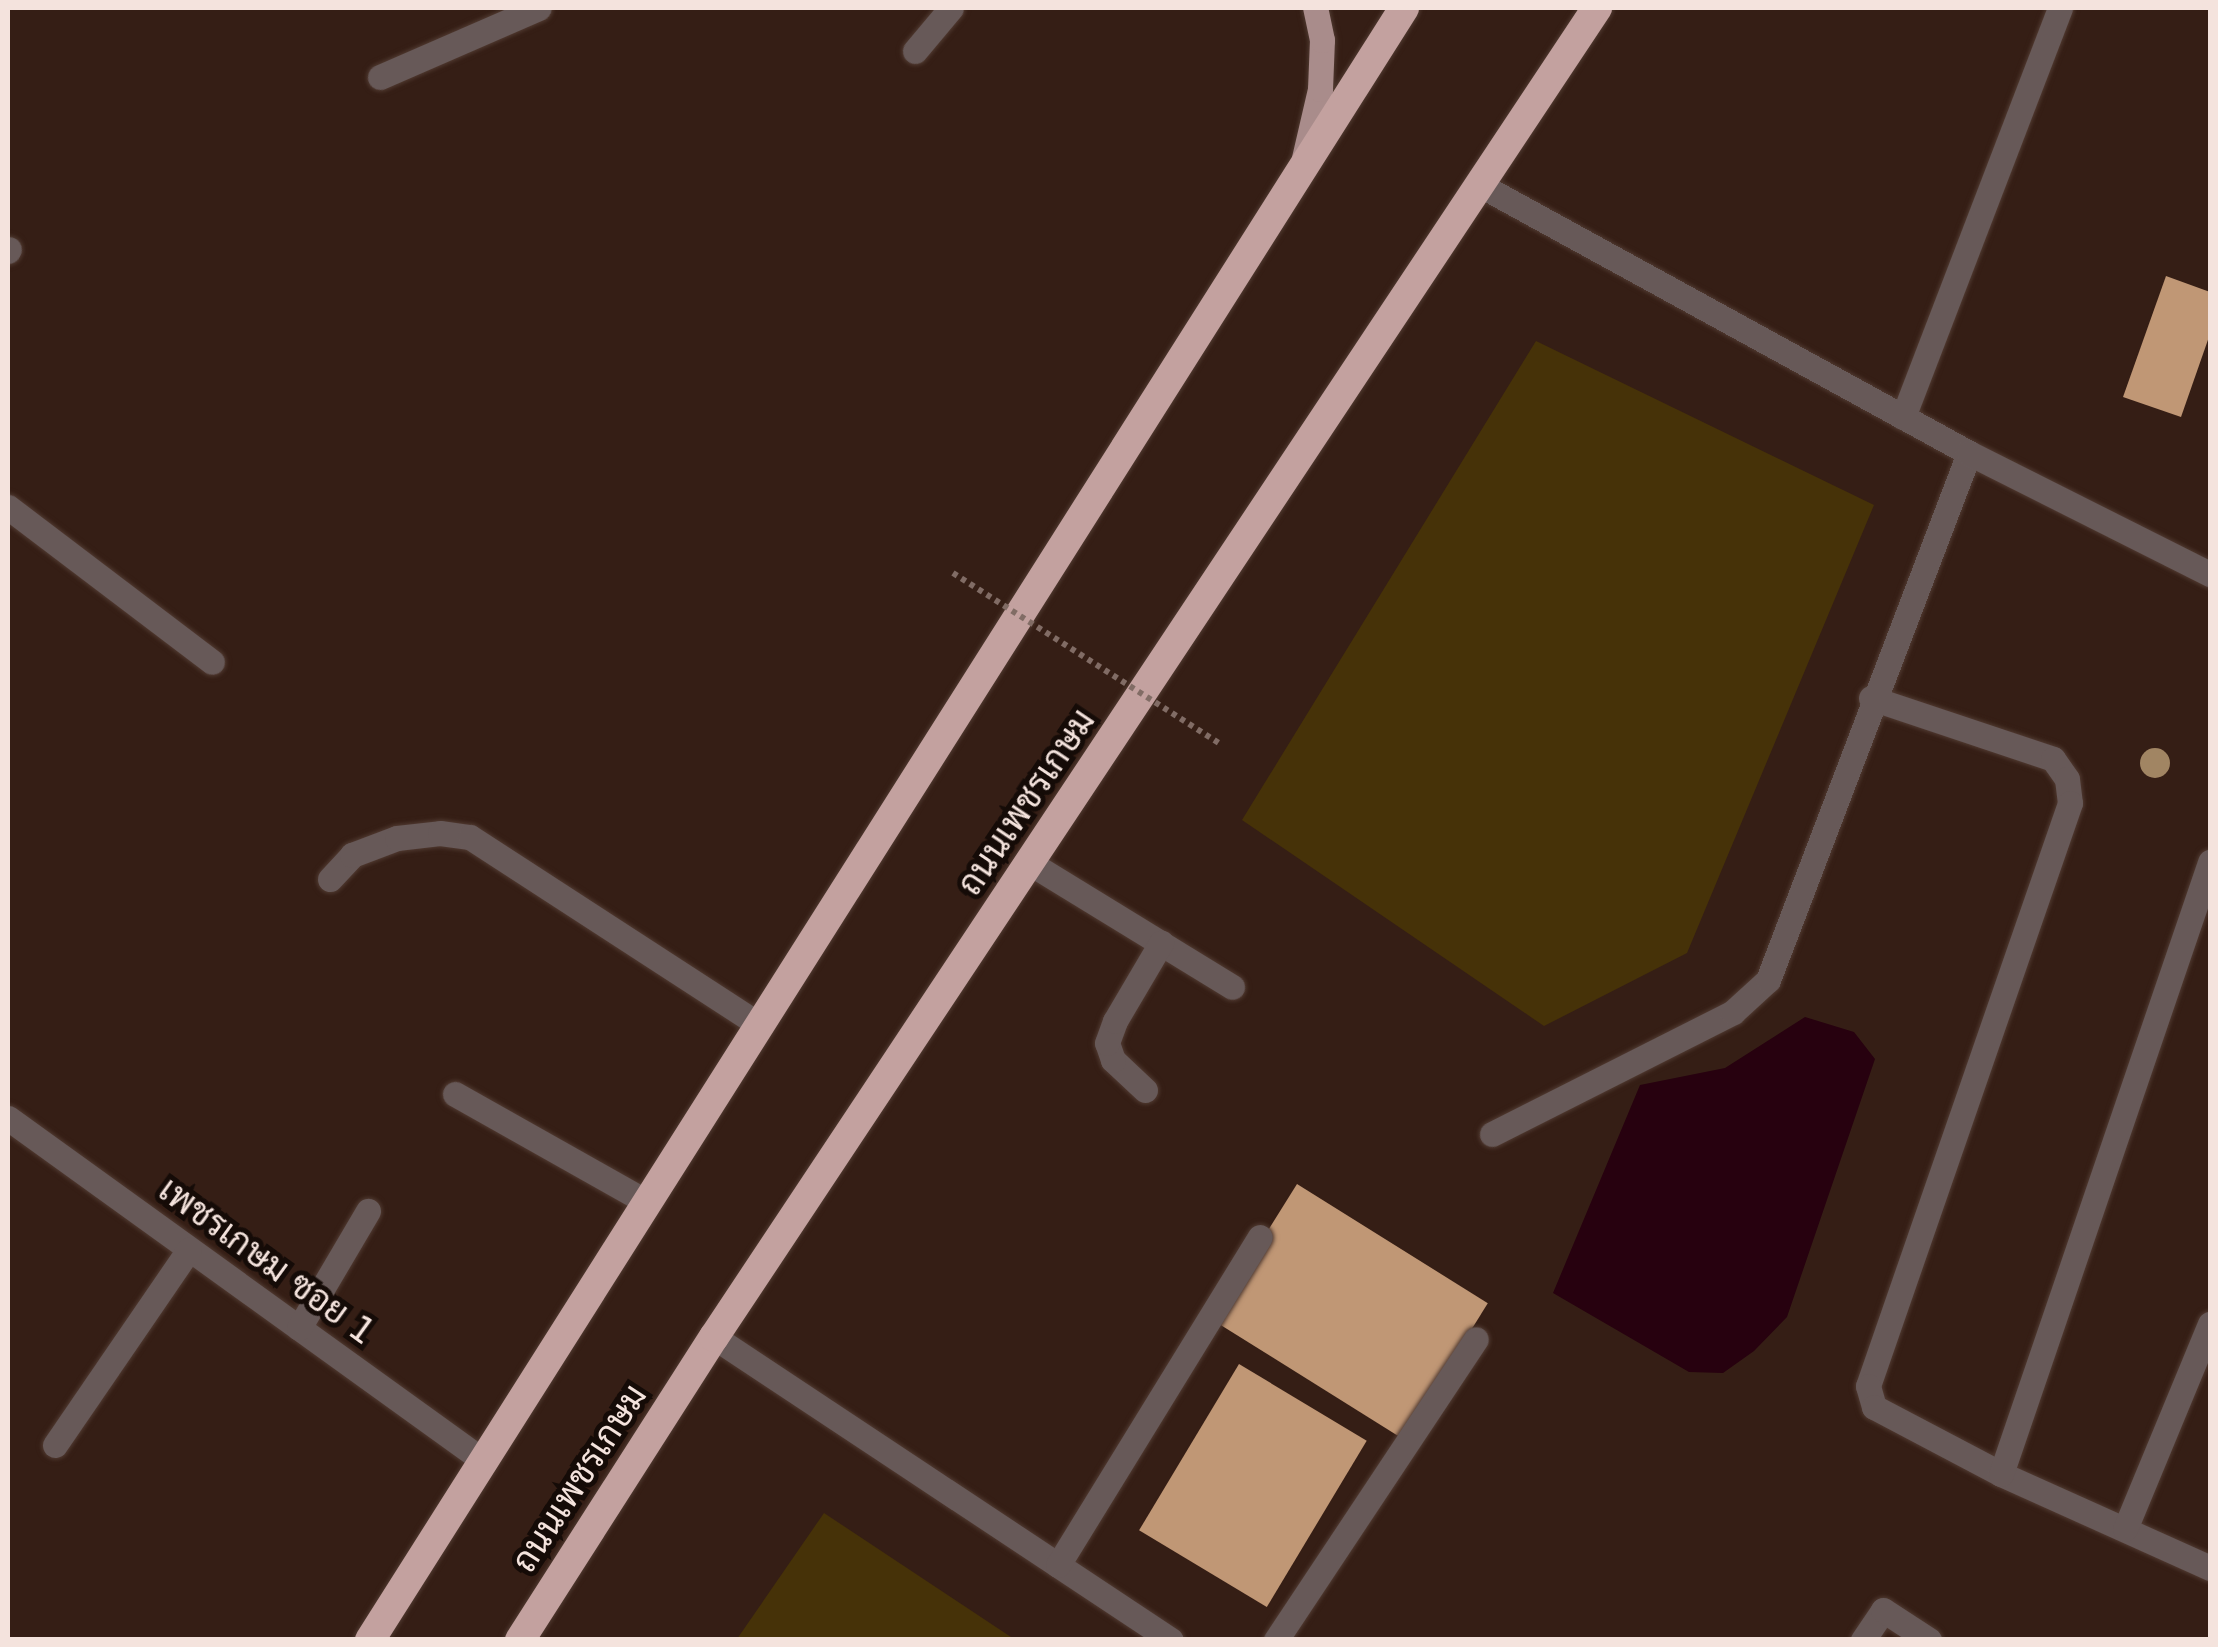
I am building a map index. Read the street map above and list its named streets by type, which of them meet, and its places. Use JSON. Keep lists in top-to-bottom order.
{
  "streets": {
    "highway": ["ถนนเพชรเกษม"],
    "street": ["เพชรเกษม ซอย 1"]
  }
}
